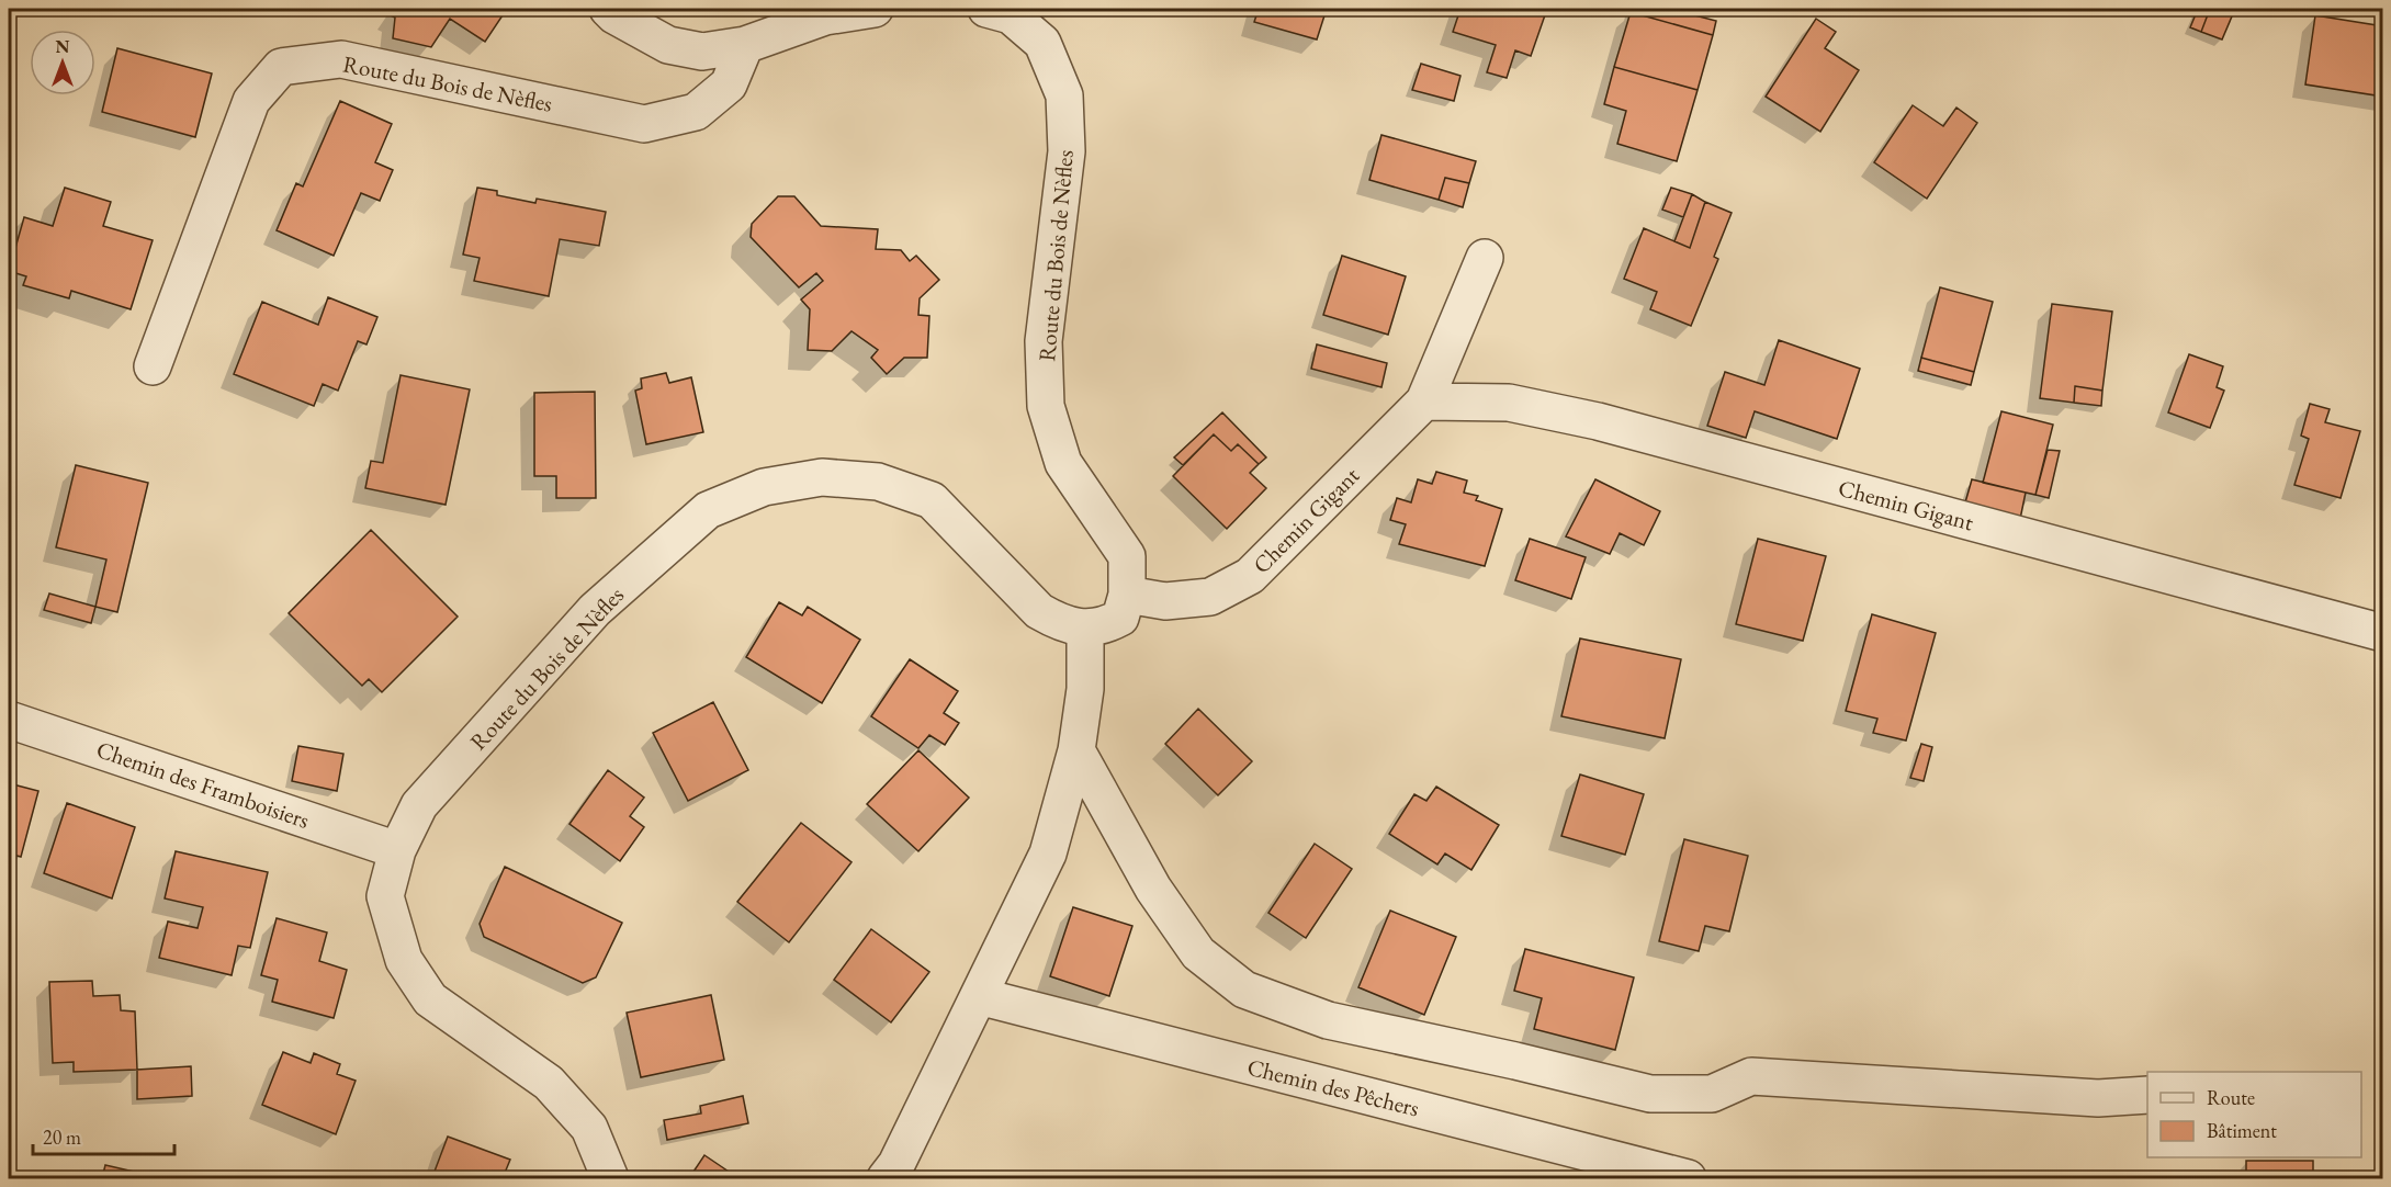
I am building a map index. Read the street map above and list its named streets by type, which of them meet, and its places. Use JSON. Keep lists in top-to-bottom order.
{
  "streets": {
    "street": [
      "Route du Bois de Nèfles",
      "Chemin Gigant",
      "Chemin des Framboisiers",
      "Chemin des Pêchers"
    ]
  },
  "crossings": [
    ["Route du Bois de Nèfles", "Chemin Gigant"],
    ["Route du Bois de Nèfles", "Chemin des Framboisiers"]
  ],
  "legend": ["Route", "Bâtiment"],
  "scale_bar": "20 m",
  "north": "top"
}
